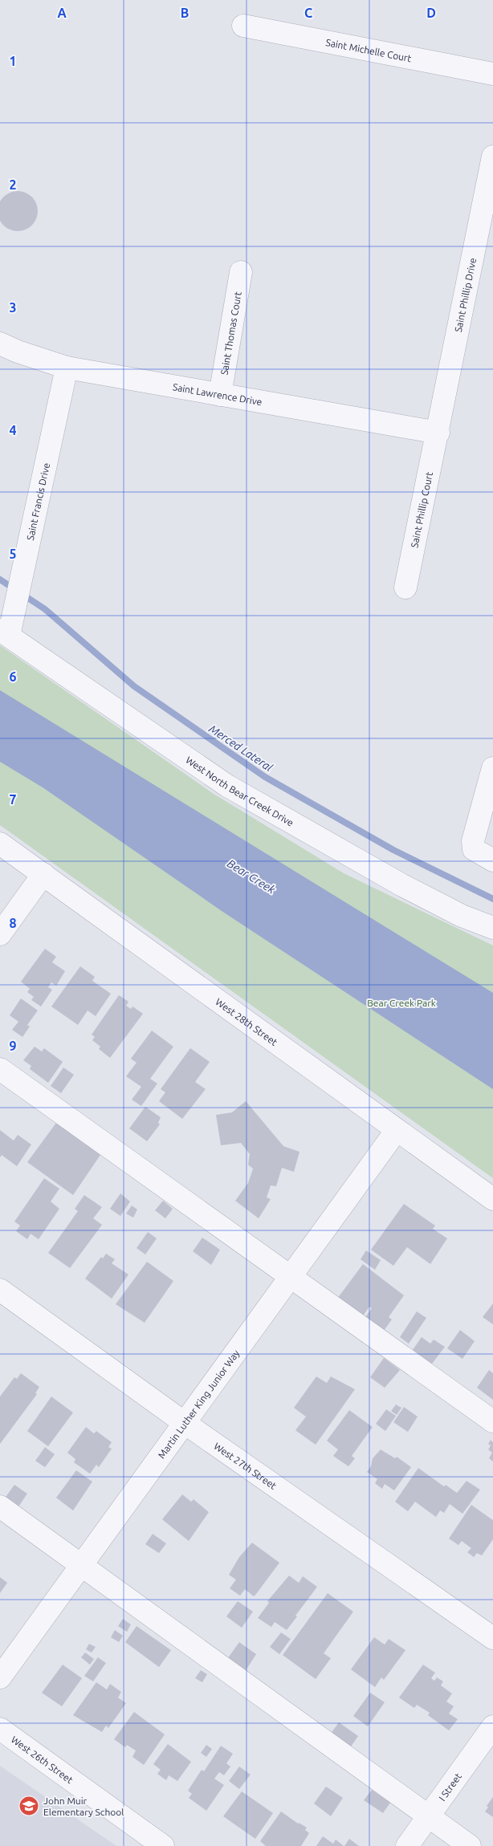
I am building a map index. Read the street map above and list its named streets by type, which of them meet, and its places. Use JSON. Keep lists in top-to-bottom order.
{
  "streets": {
    "street": [
      "Saint Michelle Court",
      "Saint Phillip Drive",
      "Saint Thomas Court",
      "Saint Lawrence Drive",
      "Saint Francis Drive",
      "Saint Phillip Court",
      "West North Bear Creek Drive",
      "West 28th Street",
      "Martin Luther King Junior Way",
      "West 27th Street",
      "West 26th Street",
      "I Street"
    ]
  },
  "crossings": [
    ["Saint Phillip Drive", "Saint Lawrence Drive"],
    ["Saint Phillip Drive", "Saint Phillip Court"],
    ["Saint Thomas Court", "Saint Lawrence Drive"],
    ["Saint Lawrence Drive", "Saint Francis Drive"],
    ["Saint Lawrence Drive", "Saint Phillip Court"],
    ["Saint Francis Drive", "West North Bear Creek Drive"],
    ["West 28th Street", "Martin Luther King Junior Way"],
    ["Martin Luther King Junior Way", "West 27th Street"]
  ],
  "water": ["Merced Lateral", "Bear Creek"],
  "parks": ["Bear Creek Park"],
  "places": {
    "school or university": ["John Muir Elementary School"]
  },
  "grid": {
    "columns": [
      "A",
      "B",
      "C",
      "D"
    ],
    "rows": [
      "1",
      "2",
      "3",
      "4",
      "5",
      "6",
      "7",
      "8",
      "9"
    ]
  }
}
